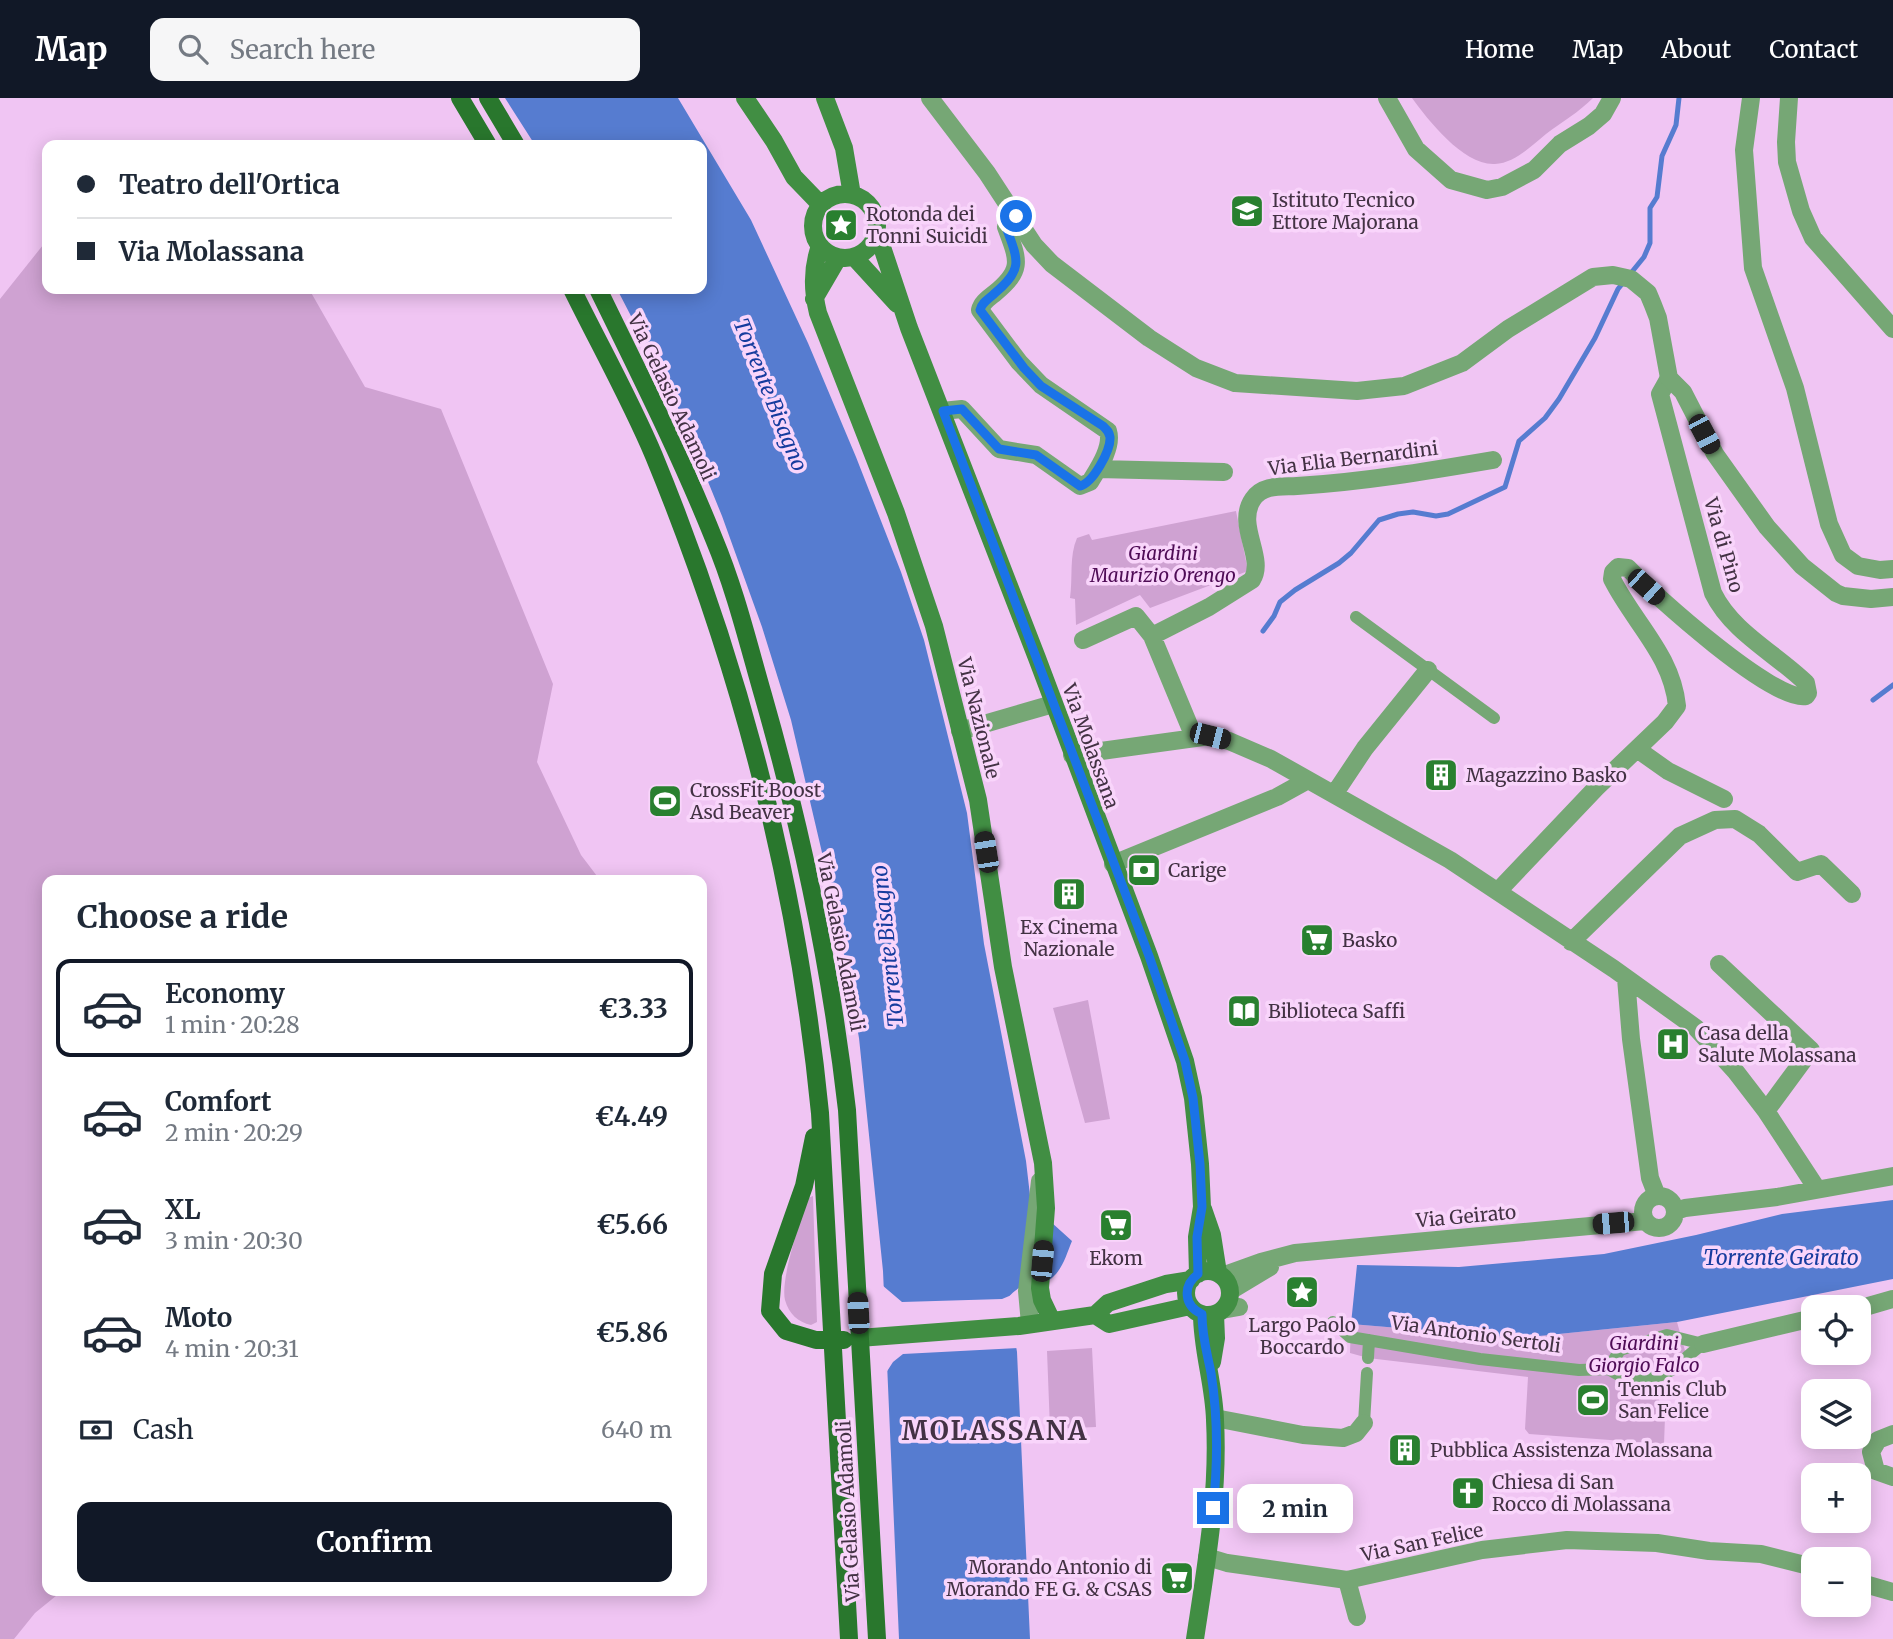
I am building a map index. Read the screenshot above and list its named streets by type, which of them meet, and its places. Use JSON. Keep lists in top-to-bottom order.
{
  "streets": {
    "main road": ["Via Gelasio Adamoli", "Via Nazionale", "Via Molassana"],
    "street": [
      "Via Elia Bernardini",
      "Via di Pino",
      "Via Geirato",
      "Via Antonio Sertoli",
      "Via San Felice"
    ]
  },
  "crossings": [
    ["Via Nazionale", "Via Molassana"],
    ["Via Molassana", "Via Geirato"],
    ["Via Molassana", "Via San Felice"]
  ],
  "districts": ["MOLASSANA"],
  "water": ["Torrente Bisagno", "Torrente Geirato"],
  "parks": ["Giardini Maurizio Orengo", "Giardini Giorgio Falco"],
  "places": {
    "school or university": ["Istituto Tecnico Ettore Majorana"],
    "place": ["Rotonda dei Tonni Suicidi", "Largo Paolo Boccardo"],
    "building": ["Magazzino Basko", "Ex Cinema Nazionale", "Pubblica Assistenza Molassana"],
    "sports": ["CrossFit Boost Asd Beaver", "Tennis Club San Felice"],
    "bank": ["Carige"],
    "supermarket": ["Basko", "Ekom", "Morando Antonio di Morando FE G. & CSAS"],
    "library": ["Biblioteca Saffi"],
    "hospital": ["Casa della Salute Molassana"],
    "church": ["Chiesa di San Rocco di Molassana"]
  },
  "page": {
    "header": "Map",
    "search": "Search here",
    "nav": [
      "Home",
      "Map",
      "About",
      "Contact"
    ],
    "banner": ["Teatro dell'Ortica", "Via Molassana"],
    "heading": "Choose a ride",
    "list": [
      {
        "name": "Economy",
        "note": "1 min · 20:28",
        "value": "€3.33"
      },
      {
        "name": "Comfort",
        "note": "2 min · 20:29",
        "value": "€4.49"
      },
      {
        "name": "XL",
        "note": "3 min · 20:30",
        "value": "€5.66"
      },
      {
        "name": "Moto",
        "note": "4 min · 20:31",
        "value": "€5.86"
      }
    ],
    "map_buttons": ["+", "−"],
    "pay": ["Cash", "640 m"],
    "bubble": "2 min",
    "buttons": "Confirm"
  }
}
